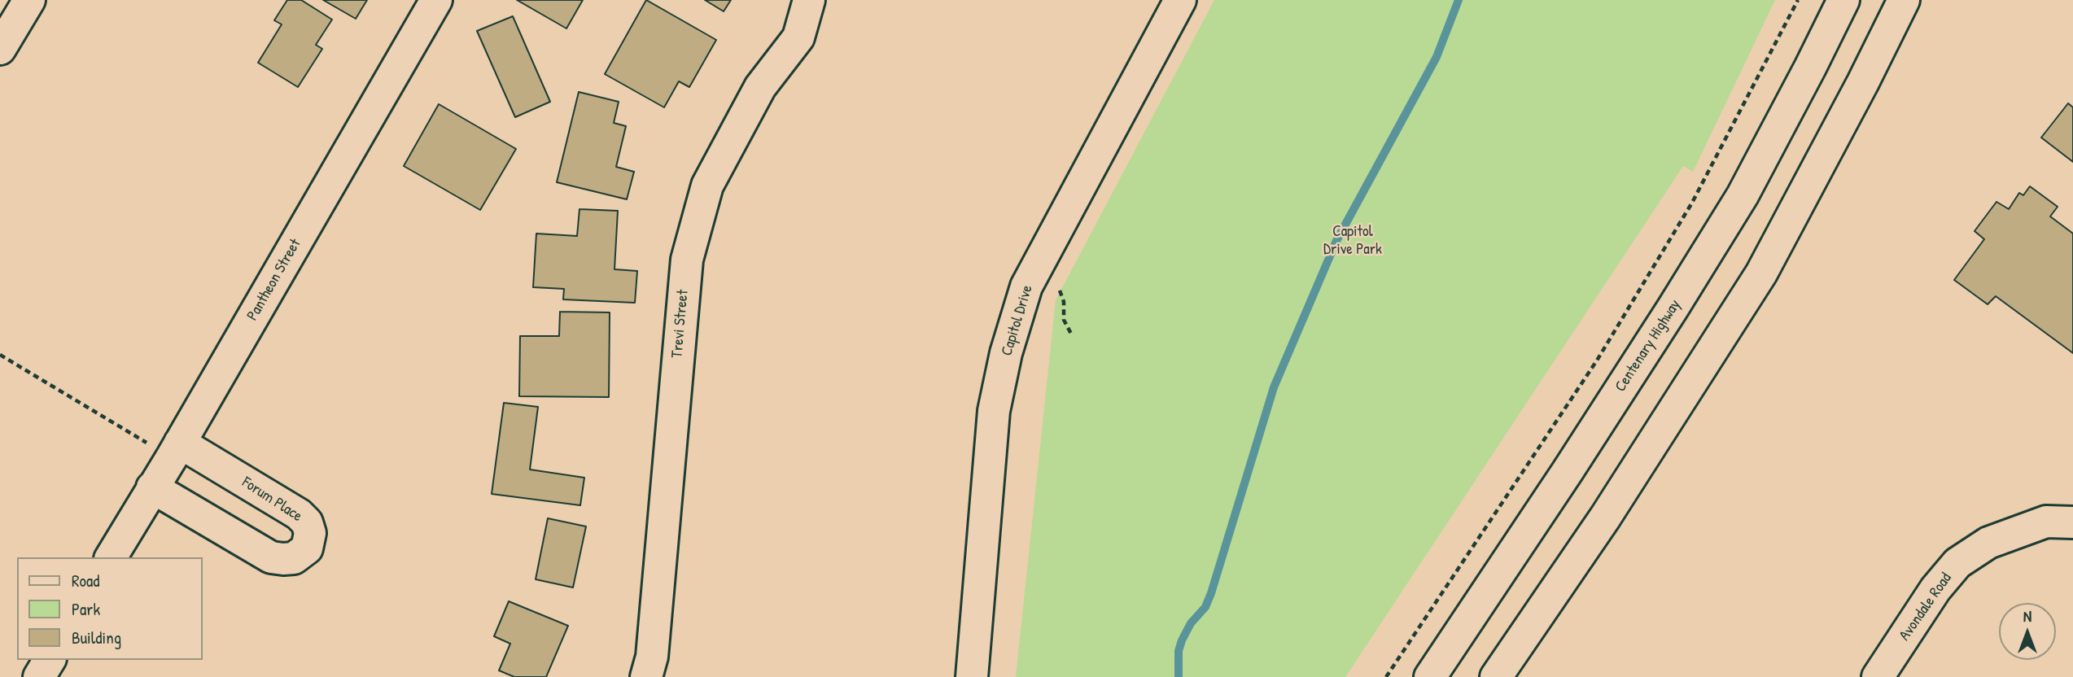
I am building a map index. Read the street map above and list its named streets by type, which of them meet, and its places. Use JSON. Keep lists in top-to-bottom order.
{
  "streets": {
    "main road": [
      "Pantheon Street",
      "Capitol Drive",
      "Trevi Street",
      "Centenary Highway",
      "Forum Place",
      "Avondale Road"
    ]
  },
  "crossings": [
    ["Pantheon Street", "Forum Place"]
  ],
  "parks": ["Capitol Drive Park"],
  "legend": ["Road", "Park", "Building"],
  "north": "top"
}
